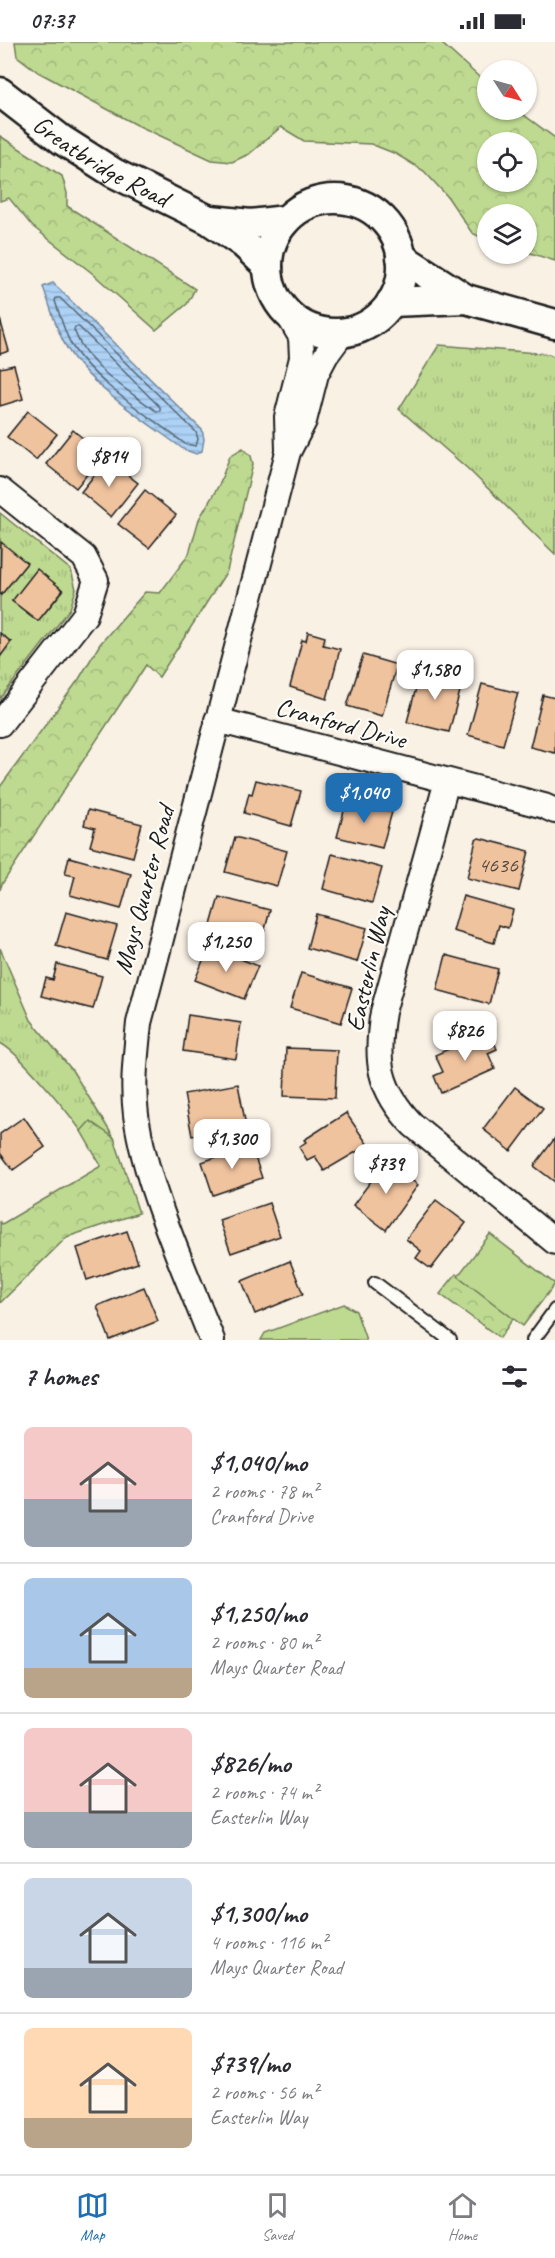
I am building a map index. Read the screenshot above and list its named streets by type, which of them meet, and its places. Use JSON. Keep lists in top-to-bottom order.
{
  "streets": {
    "street": [
      "Greatbridge Road",
      "Cranford Drive",
      "Mays Quarter Road",
      "Easterlin Way"
    ]
  },
  "crossings": [
    ["Greatbridge Road", "Mays Quarter Road"],
    ["Cranford Drive", "Mays Quarter Road"],
    ["Cranford Drive", "Easterlin Way"]
  ],
  "house_numbers": ["4636"],
  "north": "bottom right",
  "page": {
    "status": "07:37",
    "price": [
      "$814",
      "$1,580",
      "$1,040",
      "$1,250",
      "$826",
      "$1,300",
      "$739"
    ],
    "heading": "7 homes",
    "list": [
      {
        "name": "$1,040/mo",
        "note": "2 rooms · 78 m² · Cranford Drive"
      },
      {
        "name": "$1,250/mo",
        "note": "2 rooms · 80 m² · Mays Quarter Road"
      },
      {
        "name": "$826/mo",
        "note": "2 rooms · 74 m² · Easterlin Way"
      },
      {
        "name": "$1,300/mo",
        "note": "4 rooms · 116 m² · Mays Quarter Road"
      },
      {
        "name": "$739/mo",
        "note": "2 rooms · 56 m² · Easterlin Way"
      }
    ],
    "tabs": ["Map", "Saved", "Home"]
  }
}
